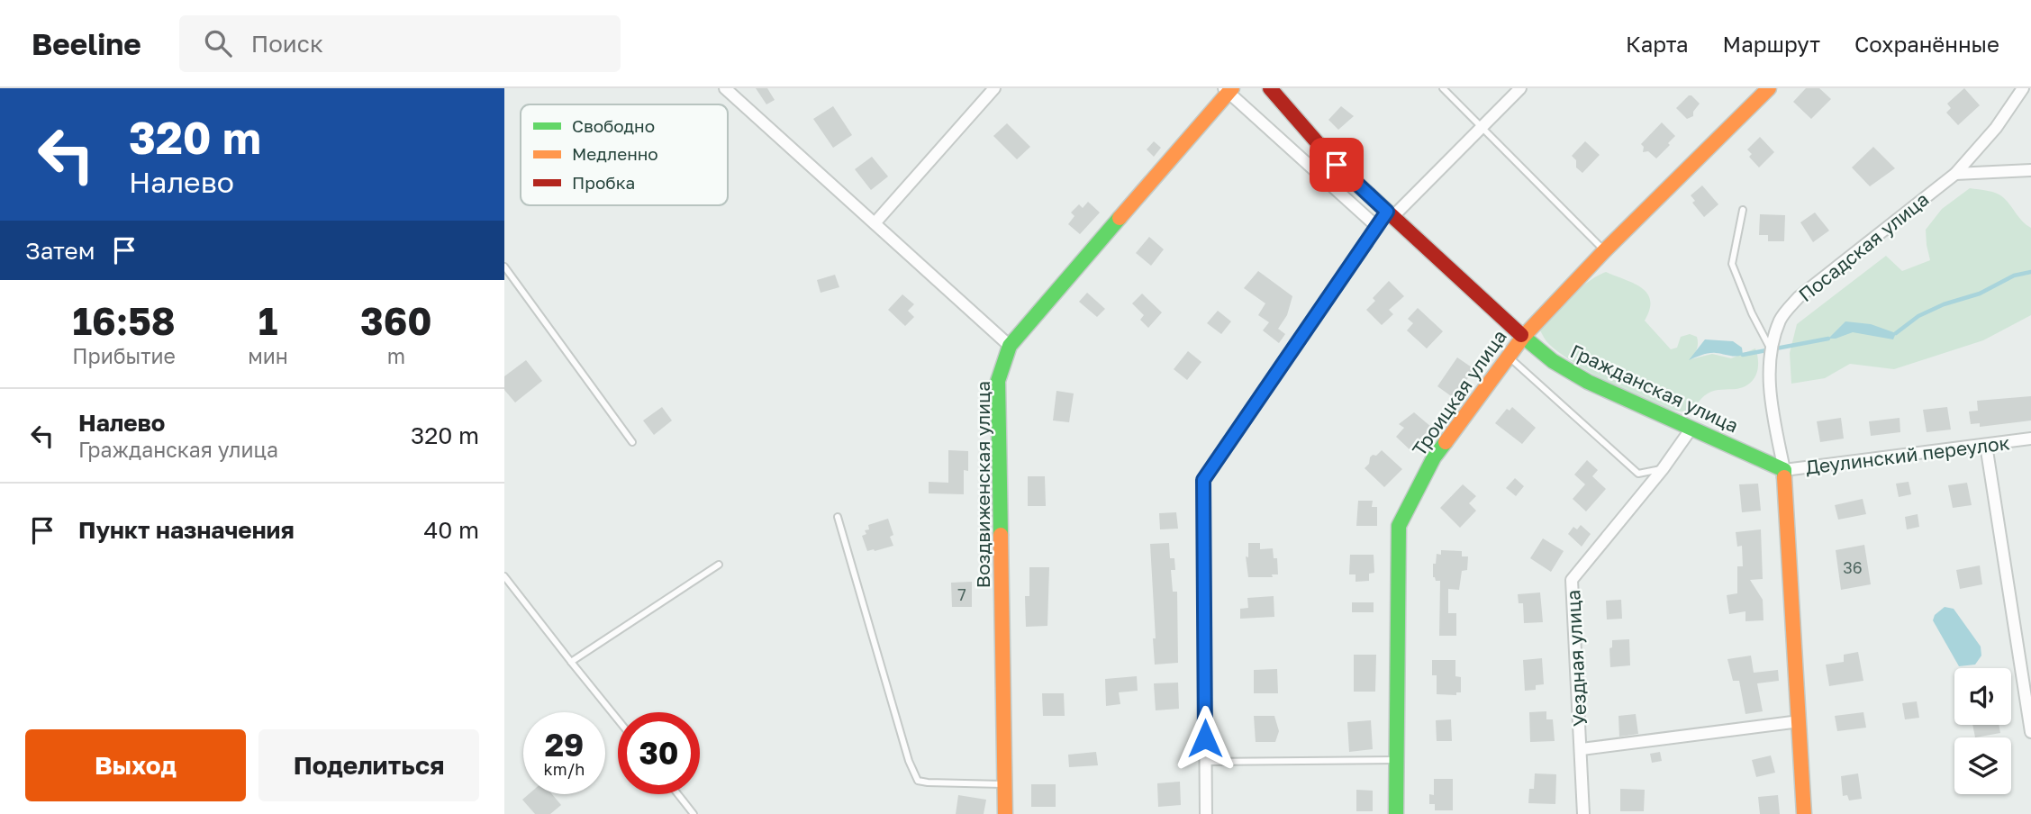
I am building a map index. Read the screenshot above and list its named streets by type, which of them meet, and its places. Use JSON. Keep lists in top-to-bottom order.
{
  "streets": {
    "street": [
      "Посадская улица",
      "Гражданская улица",
      "Троицкая улица",
      "Деулинский переулок",
      "Воздвиженская улица",
      "Уездная улица"
    ]
  },
  "crossings": [
    ["Посадская улица", "Гражданская улица"],
    ["Посадская улица", "Деулинский переулок"],
    ["Гражданская улица", "Троицкая улица"],
    ["Гражданская улица", "Деулинский переулок"],
    ["Гражданская улица", "Уездная улица"]
  ],
  "house_numbers": ["36", "7"],
  "legend": ["Свободно", "Медленно", "Пробка"],
  "page": {
    "header": "Beeline",
    "search": "Поиск",
    "nav": ["Карта", "Маршрут", "Сохранённые"],
    "turn": ["320 m", "Налево"],
    "then": "Затем",
    "eta": [
      "16:58",
      "Прибытие",
      "1",
      "мин",
      "360",
      "m"
    ],
    "list": [
      {
        "name": "Налево",
        "note": "Гражданская улица",
        "value": "320 m"
      },
      {
        "name": "Пункт назначения",
        "value": "40 m"
      }
    ],
    "speed": "29 km/h",
    "limit": "30",
    "buttons": ["Выход", "Поделиться"]
  }
}
